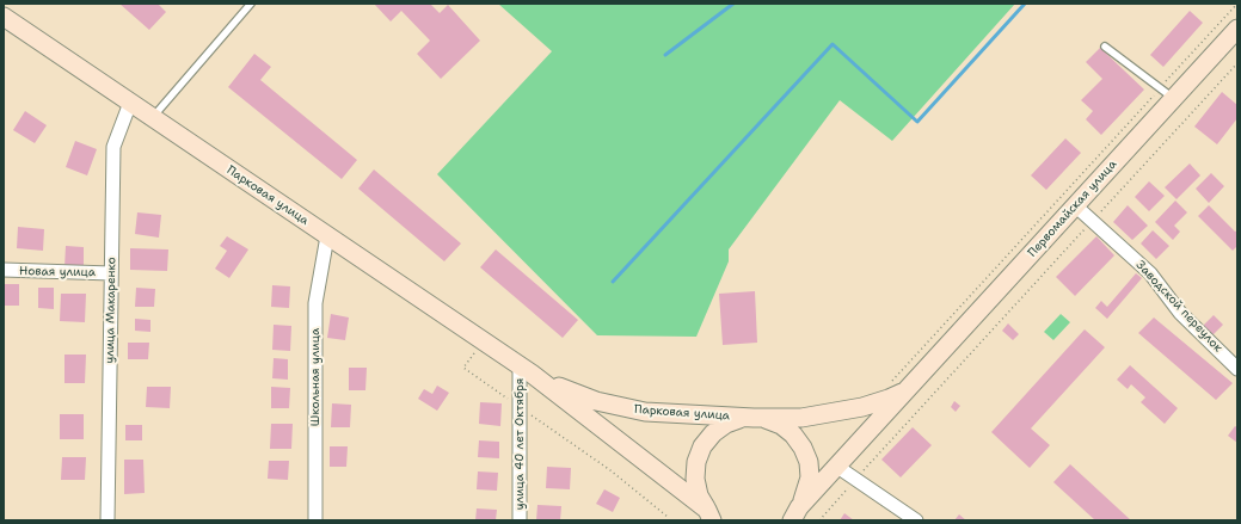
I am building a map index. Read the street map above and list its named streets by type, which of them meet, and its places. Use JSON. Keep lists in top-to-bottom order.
{
  "streets": {
    "main road": ["Парковая улица", "Первомайская улица"],
    "street": [
      "Новая улица",
      "Заводской переулок",
      "улица Макаренко",
      "Школьная улица",
      "улица 40 лет Октября"
    ]
  },
  "crossings": [
    ["Парковая улица", "Первомайская улица"],
    ["Парковая улица", "улица Макаренко"],
    ["Парковая улица", "Школьная улица"],
    ["Парковая улица", "улица 40 лет Октября"],
    ["Первомайская улица", "Заводской переулок"],
    ["Новая улица", "улица Макаренко"]
  ]
}
